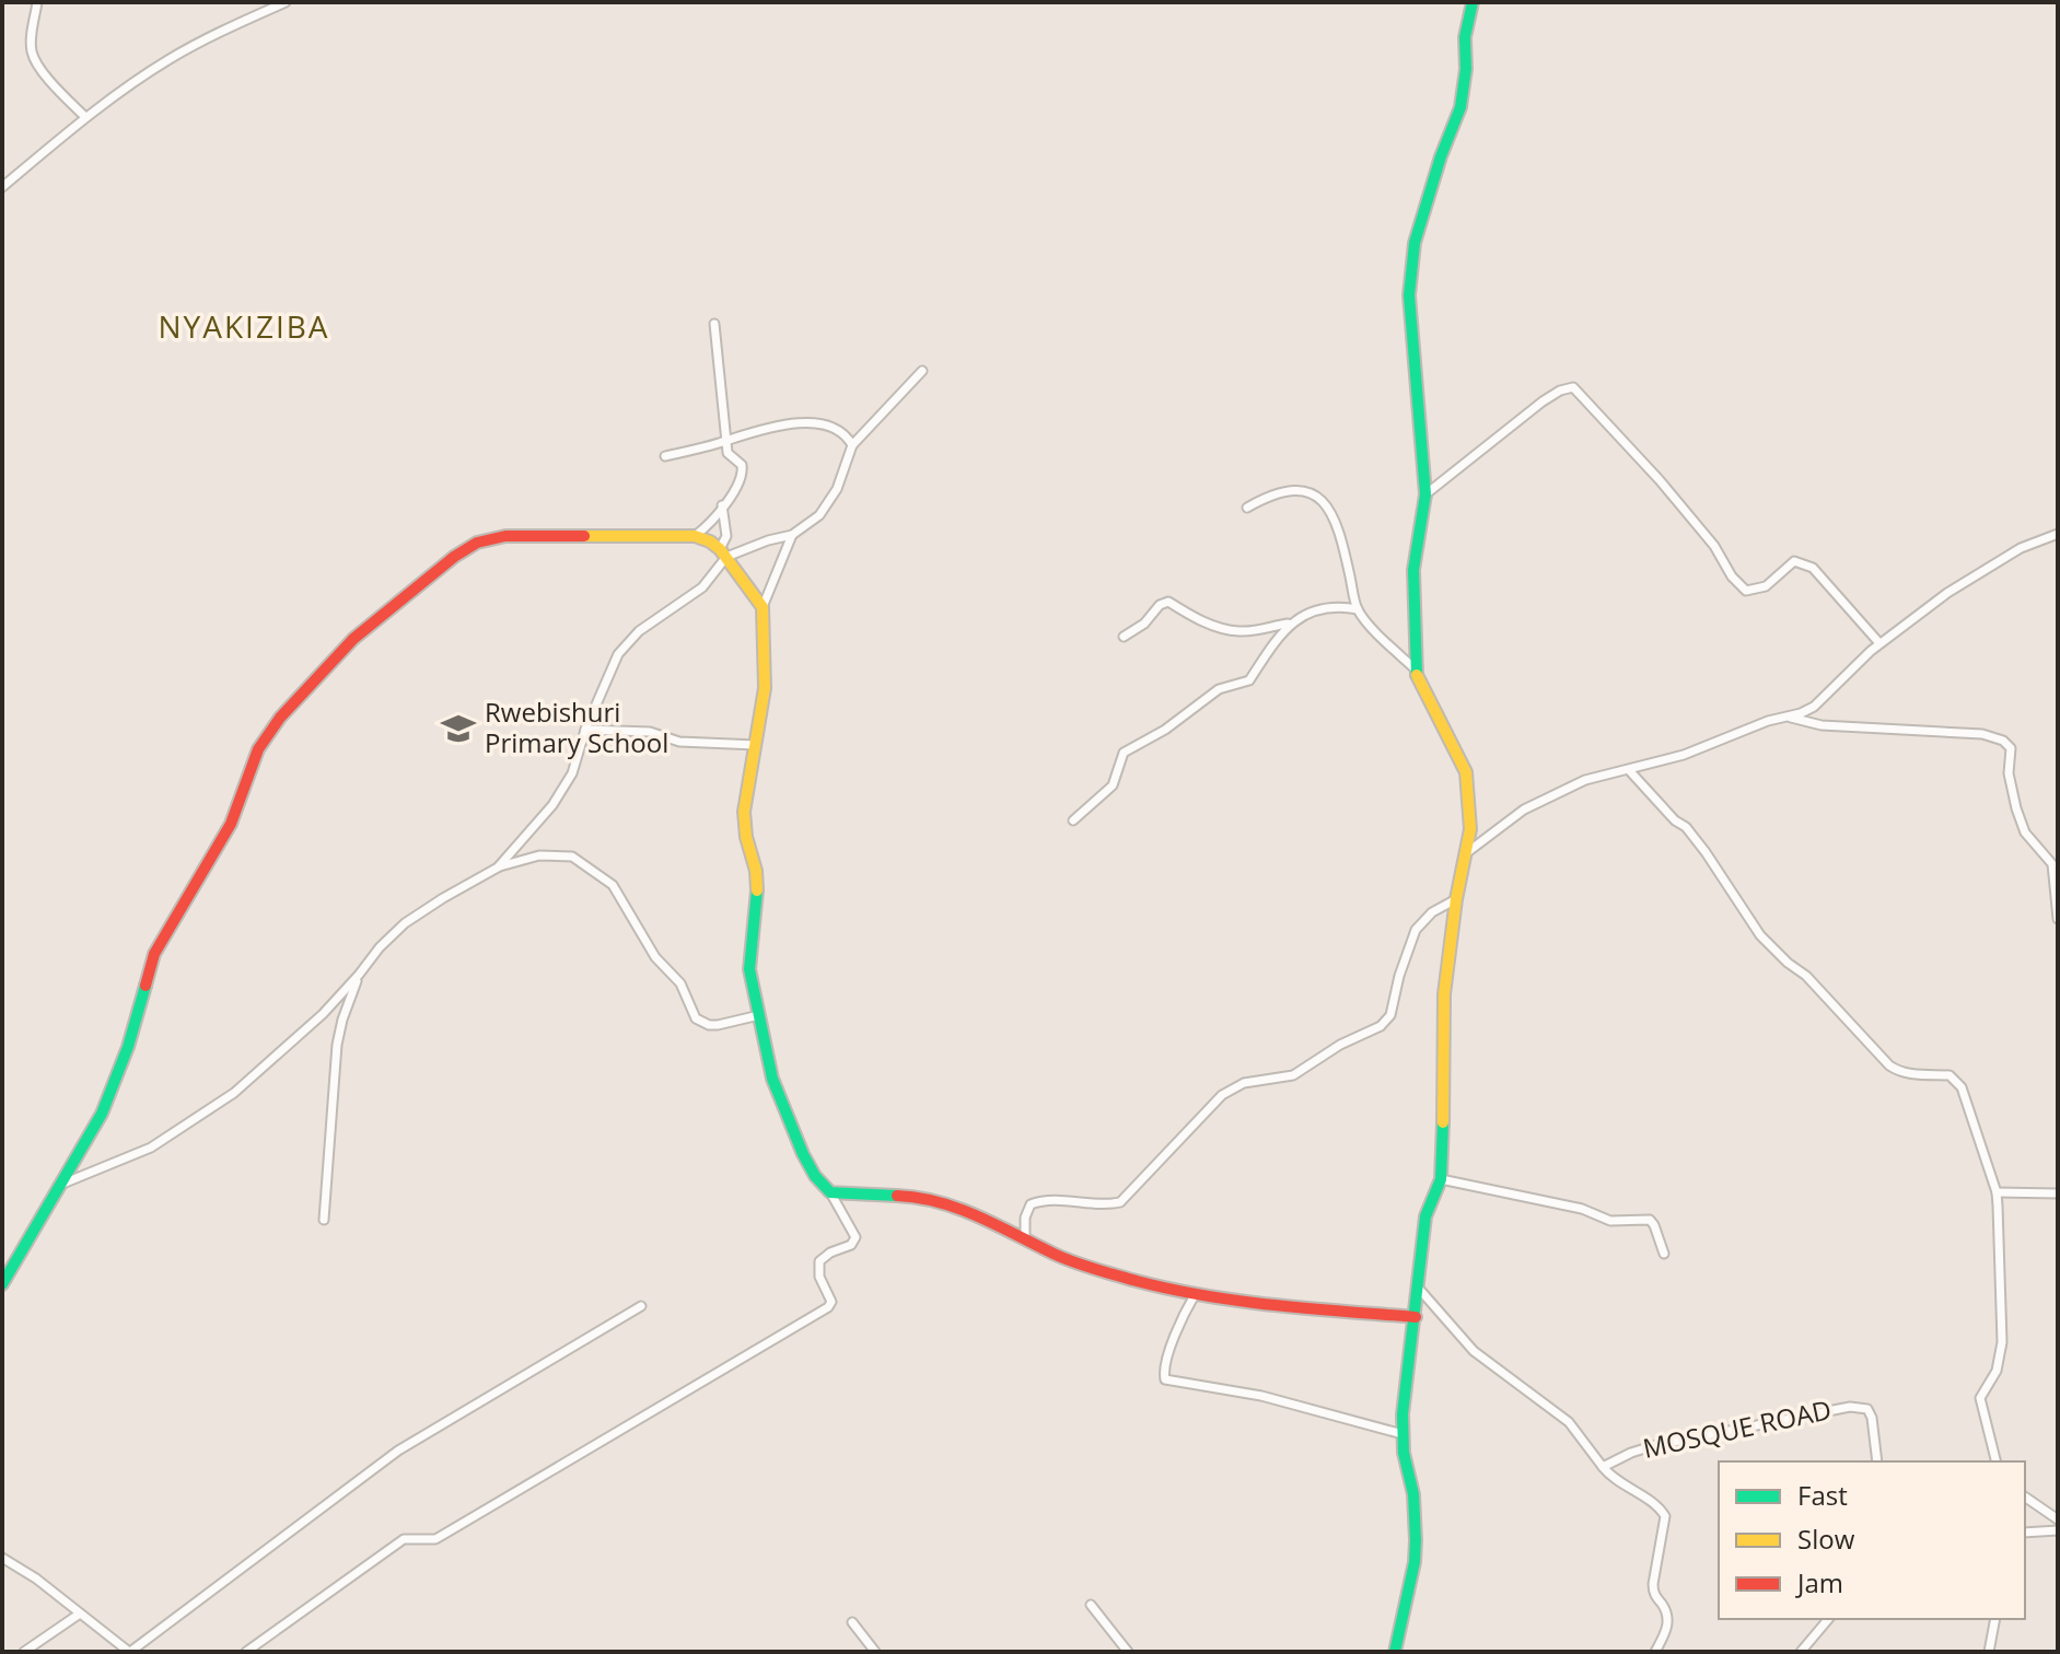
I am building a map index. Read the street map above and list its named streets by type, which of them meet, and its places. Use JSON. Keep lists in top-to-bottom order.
{
  "streets": {
    "street": ["MOSQUE ROAD"]
  },
  "districts": ["NYAKIZIBA"],
  "places": {
    "school or university": ["Rwebishuri Primary School"]
  },
  "legend": ["Fast", "Slow", "Jam"]
}
